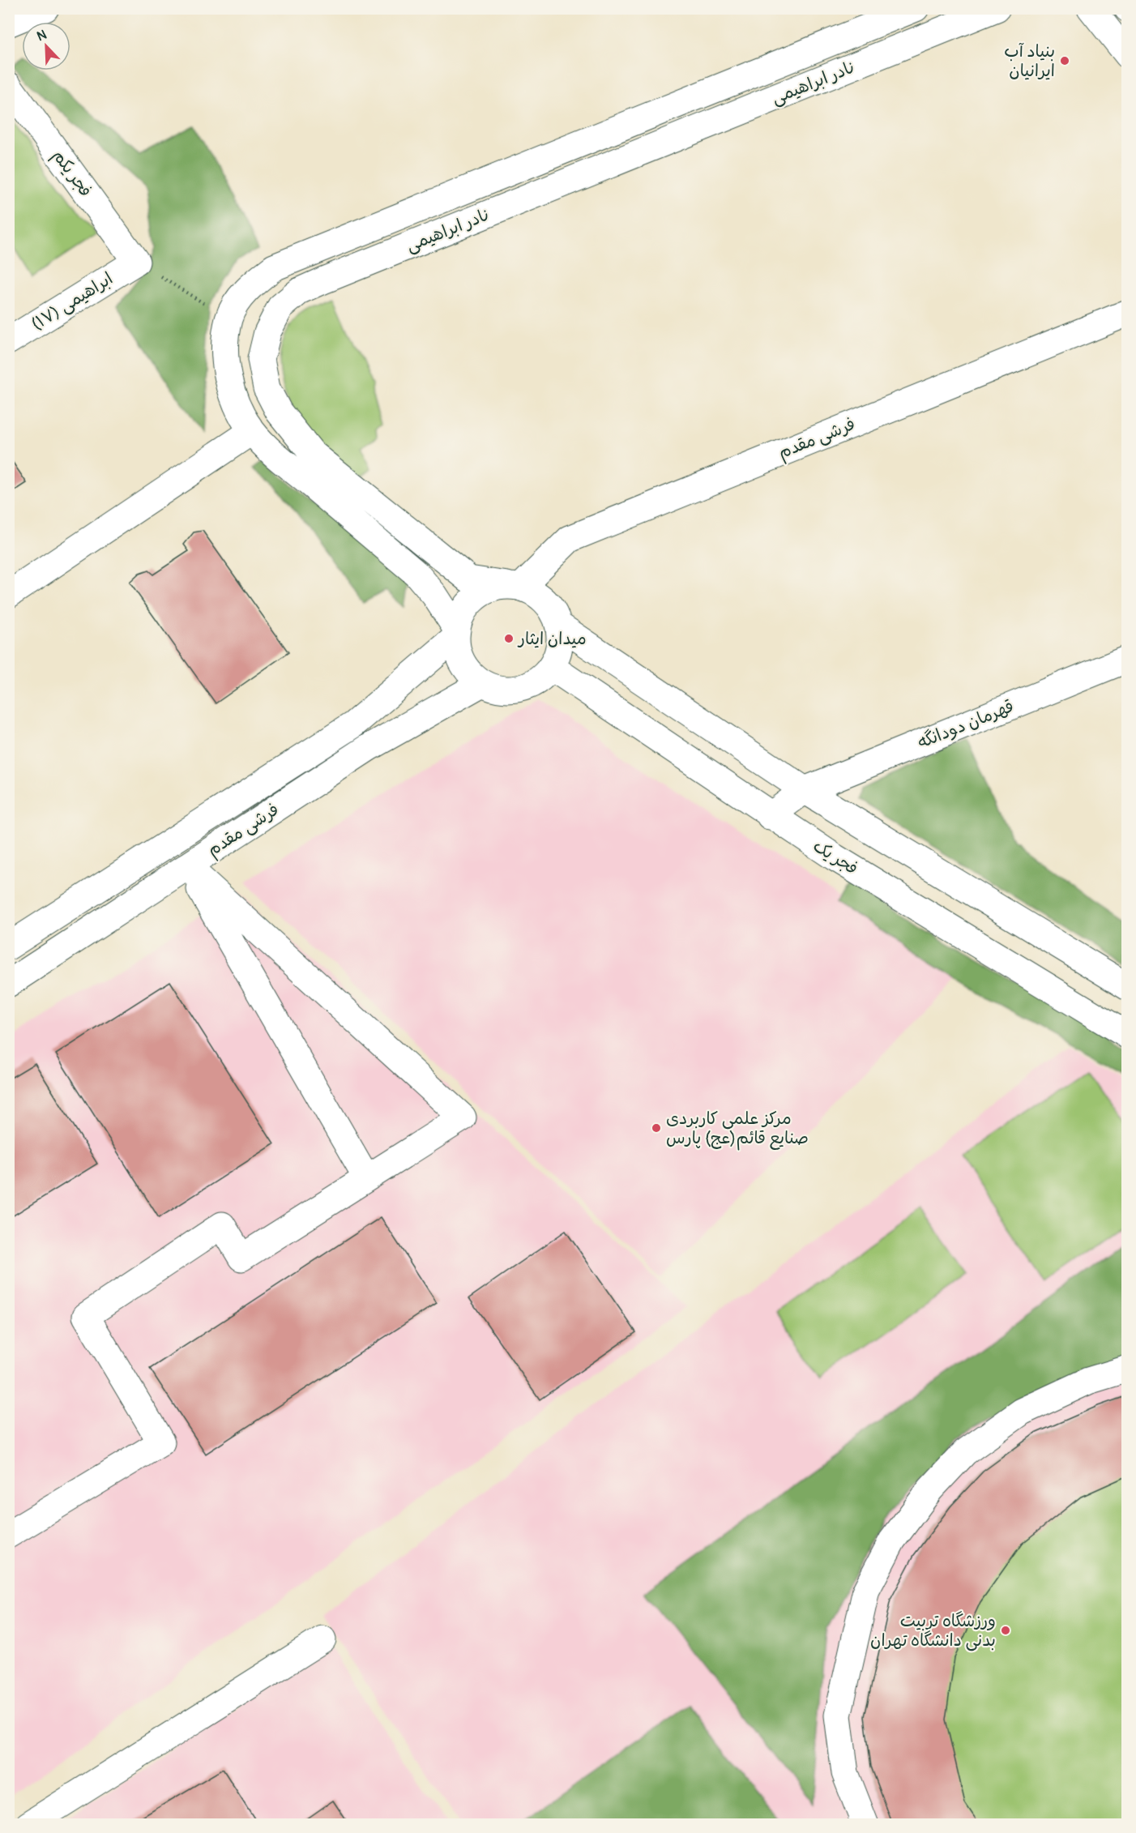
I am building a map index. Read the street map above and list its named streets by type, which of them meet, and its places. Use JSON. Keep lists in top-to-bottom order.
{
  "streets": {
    "street": [
      "نادر ابراهیمی",
      "فجر یکم",
      "ابراهیمی (۱۷)",
      "فرشی مقدم",
      "قهرمان دودانگه",
      "فجر یک"
    ]
  },
  "crossings": [
    ["نادر ابراهیمی", "فرشی مقدم"],
    ["نادر ابراهیمی", "فجر یک"],
    ["فجر یکم", "ابراهیمی (۱۷)"],
    ["فرشی مقدم", "فجر یک"],
    ["قهرمان دودانگه", "فجر یک"]
  ],
  "places": [
    "بنیاد آب ایرانیان",
    "میدان ایثار",
    "مرکز علمی کاربردی صنایع قائم(عج) پارس",
    "ورزشگاه تربیت بدنی دانشگاه تهران"
  ],
  "north": "top left"
}
